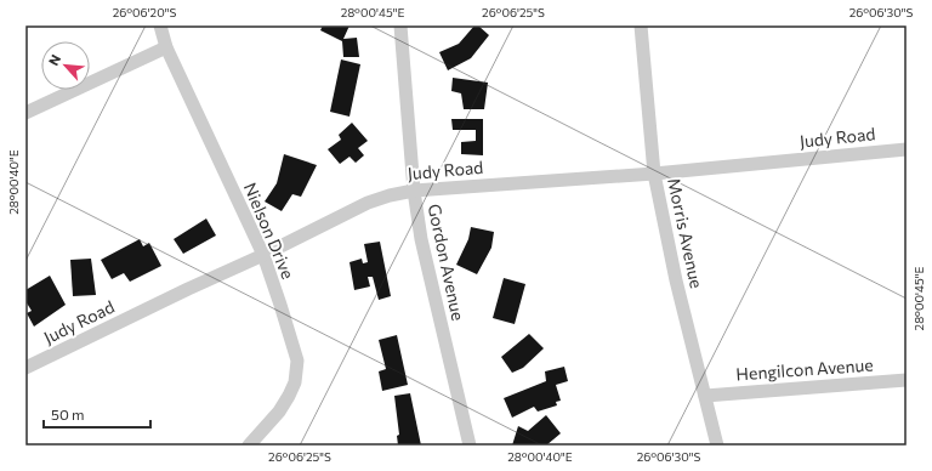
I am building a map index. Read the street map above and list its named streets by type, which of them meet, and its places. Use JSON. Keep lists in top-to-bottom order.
{
  "streets": {
    "street": [
      "Judy Road",
      "Nielson Drive",
      "Morris Avenue",
      "Gordon Avenue",
      "Hengilcon Avenue"
    ]
  },
  "crossings": [
    ["Judy Road", "Nielson Drive"],
    ["Judy Road", "Morris Avenue"],
    ["Judy Road", "Gordon Avenue"],
    ["Morris Avenue", "Hengilcon Avenue"]
  ],
  "scale_bar": "50 m",
  "north": "top left",
  "coordinates": [
    "26°06'20\"S",
    "28°00'45\"E",
    "26°06'25\"S",
    "26°06'30\"S",
    "28°00'40\"E"
  ]
}
